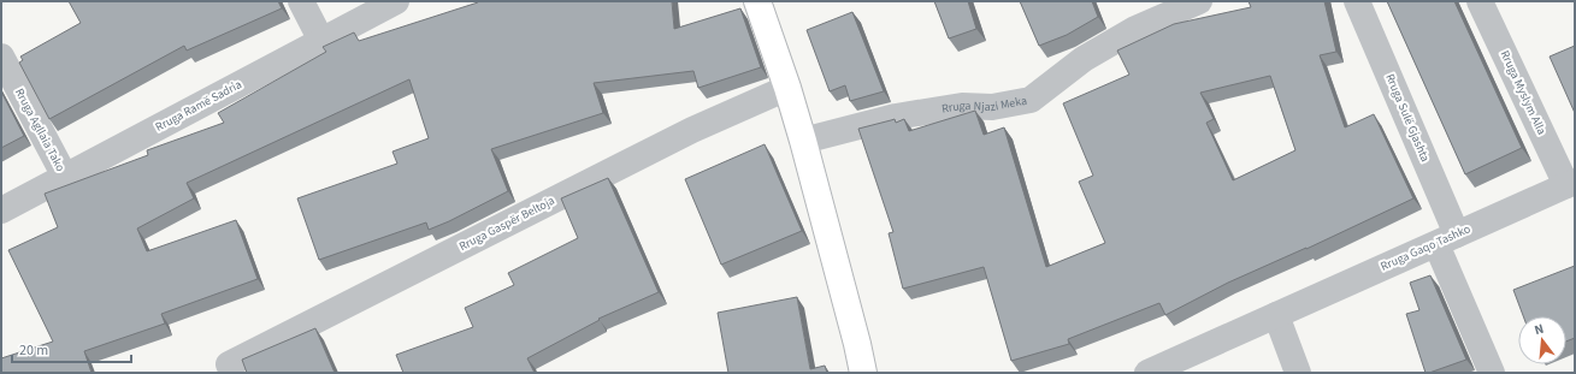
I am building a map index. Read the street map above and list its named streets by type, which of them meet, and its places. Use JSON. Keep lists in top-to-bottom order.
{
  "streets": {
    "street": [
      "Rruga Myslym Alla",
      "Rruga Njazi Meka",
      "Rruga Ramë Sadria",
      "Rruga Sulë Gjashta",
      "Rruga Agllaia Tako",
      "Rruga Gaspër Beltoja",
      "Rruga Gaqo Tashko"
    ]
  },
  "crossings": [
    ["Rruga Myslym Alla", "Rruga Gaqo Tashko"],
    ["Rruga Ramë Sadria", "Rruga Agllaia Tako"],
    ["Rruga Sulë Gjashta", "Rruga Gaqo Tashko"]
  ],
  "scale_bar": "20 m",
  "north": "top"
}
